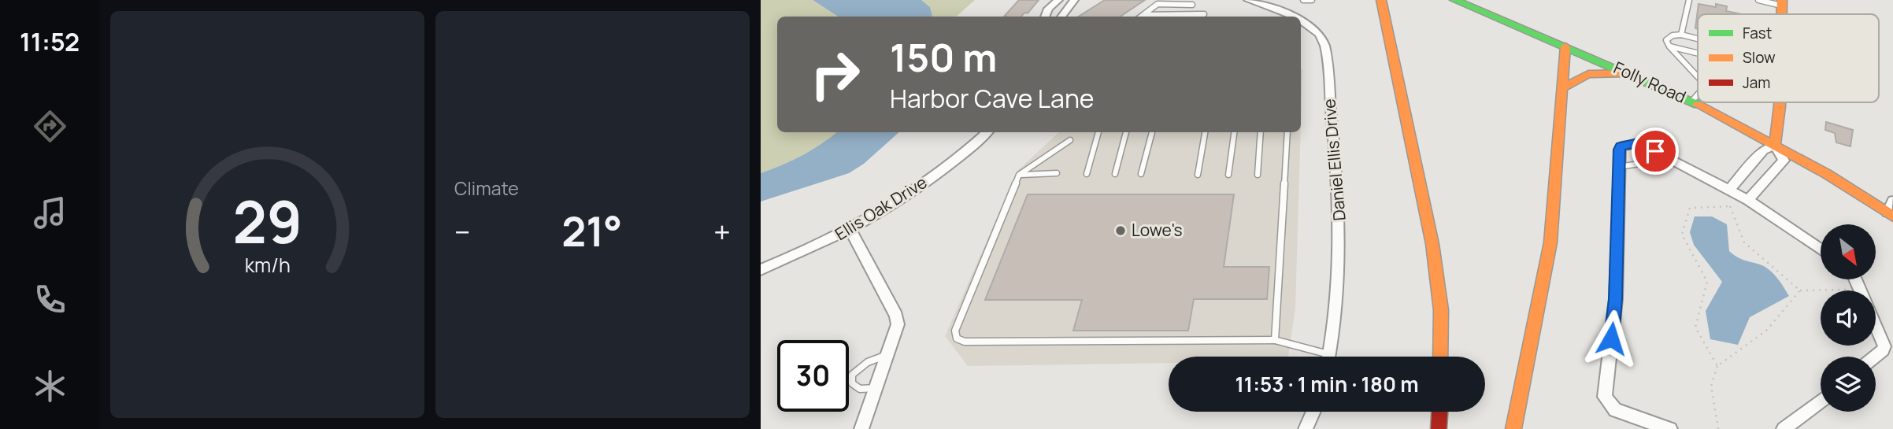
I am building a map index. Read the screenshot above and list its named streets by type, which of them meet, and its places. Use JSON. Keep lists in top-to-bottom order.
{
  "streets": {
    "main road": ["Folly Road"],
    "street": ["Daniel Ellis Drive", "Ellis Oak Drive"]
  },
  "places": ["Lowe's"],
  "legend": ["Fast", "Slow", "Jam"],
  "north": "bottom right",
  "page": {
    "tabs": "11:52",
    "tile": "Climate",
    "turn": ["150 m", "Harbor Cave Lane"],
    "heat": ["−", "21°", "+"],
    "limit": "30",
    "trip": "11:53 · 1 min · 180 m",
    "gauge": ["29", "km/h"]
  }
}
